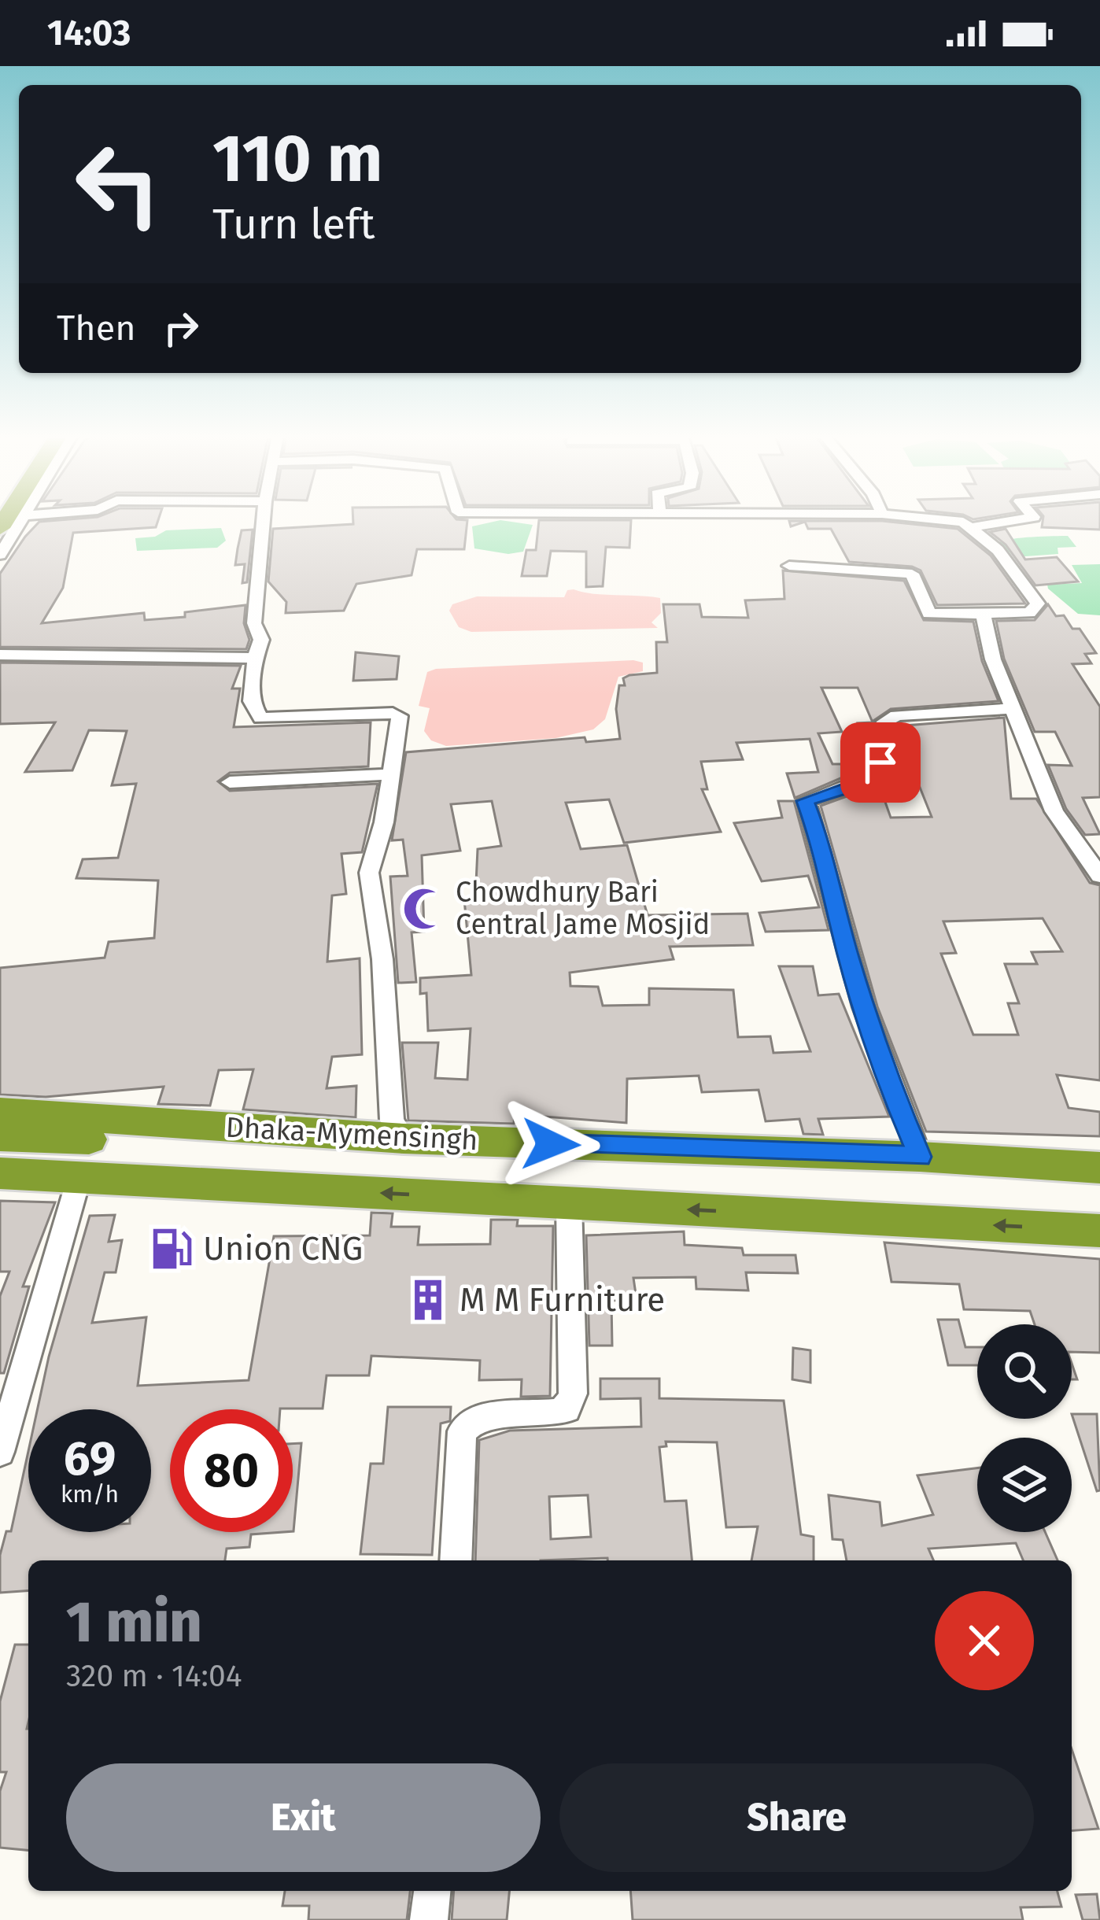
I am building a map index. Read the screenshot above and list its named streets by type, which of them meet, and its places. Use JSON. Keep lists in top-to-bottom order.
{
  "streets": {
    "highway": ["Dhaka-Mymensingh"]
  },
  "places": {
    "mosque": ["Chowdhury Bari Central Jame Mosjid"],
    "fuel station": ["Union CNG"],
    "building": ["M M Furniture"]
  },
  "page": {
    "status": "14:03",
    "turn": ["110 m", "Turn left"],
    "then": "Then",
    "speed": "69 km/h",
    "limit": "80",
    "heading": ["1 min", "320 m · 14:04"],
    "buttons": ["Exit", "Share"]
  }
}
